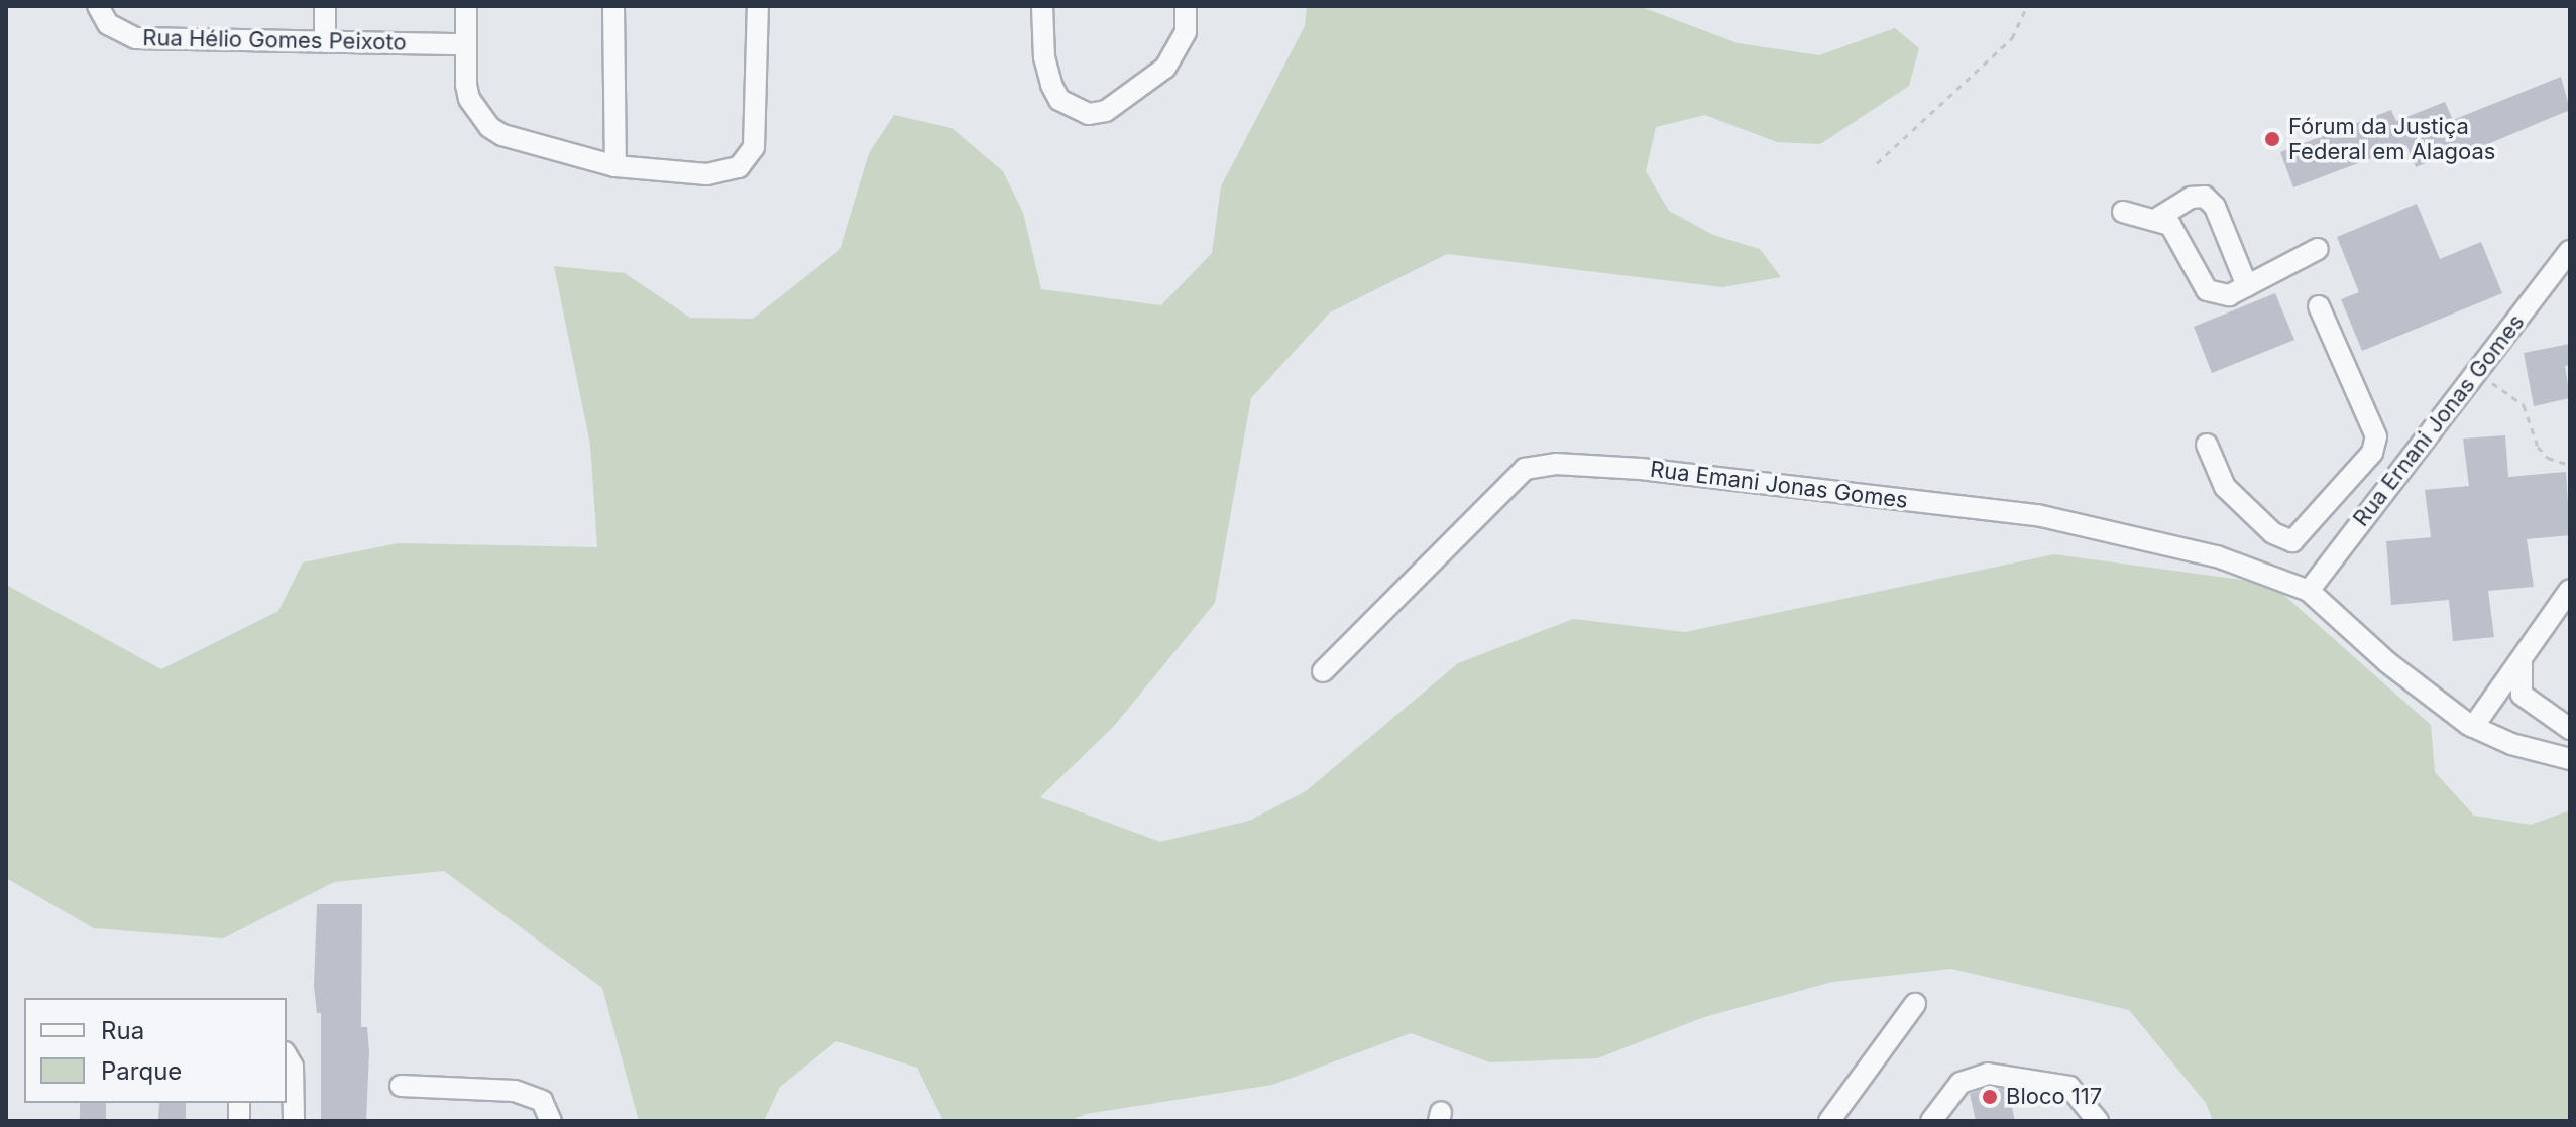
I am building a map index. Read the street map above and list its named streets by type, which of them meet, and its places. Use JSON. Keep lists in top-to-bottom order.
{
  "streets": {
    "street": ["Rua Hélio Gomes Peixoto", "Rua Ernani Jonas Gomes", "Rua Emani Jonas Gomes"]
  },
  "crossings": [
    ["Rua Ernani Jonas Gomes", "Rua Emani Jonas Gomes"]
  ],
  "places": ["Fórum da Justiça Federal em Alagoas", "Bloco 117"],
  "legend": ["Rua", "Parque"]
}
